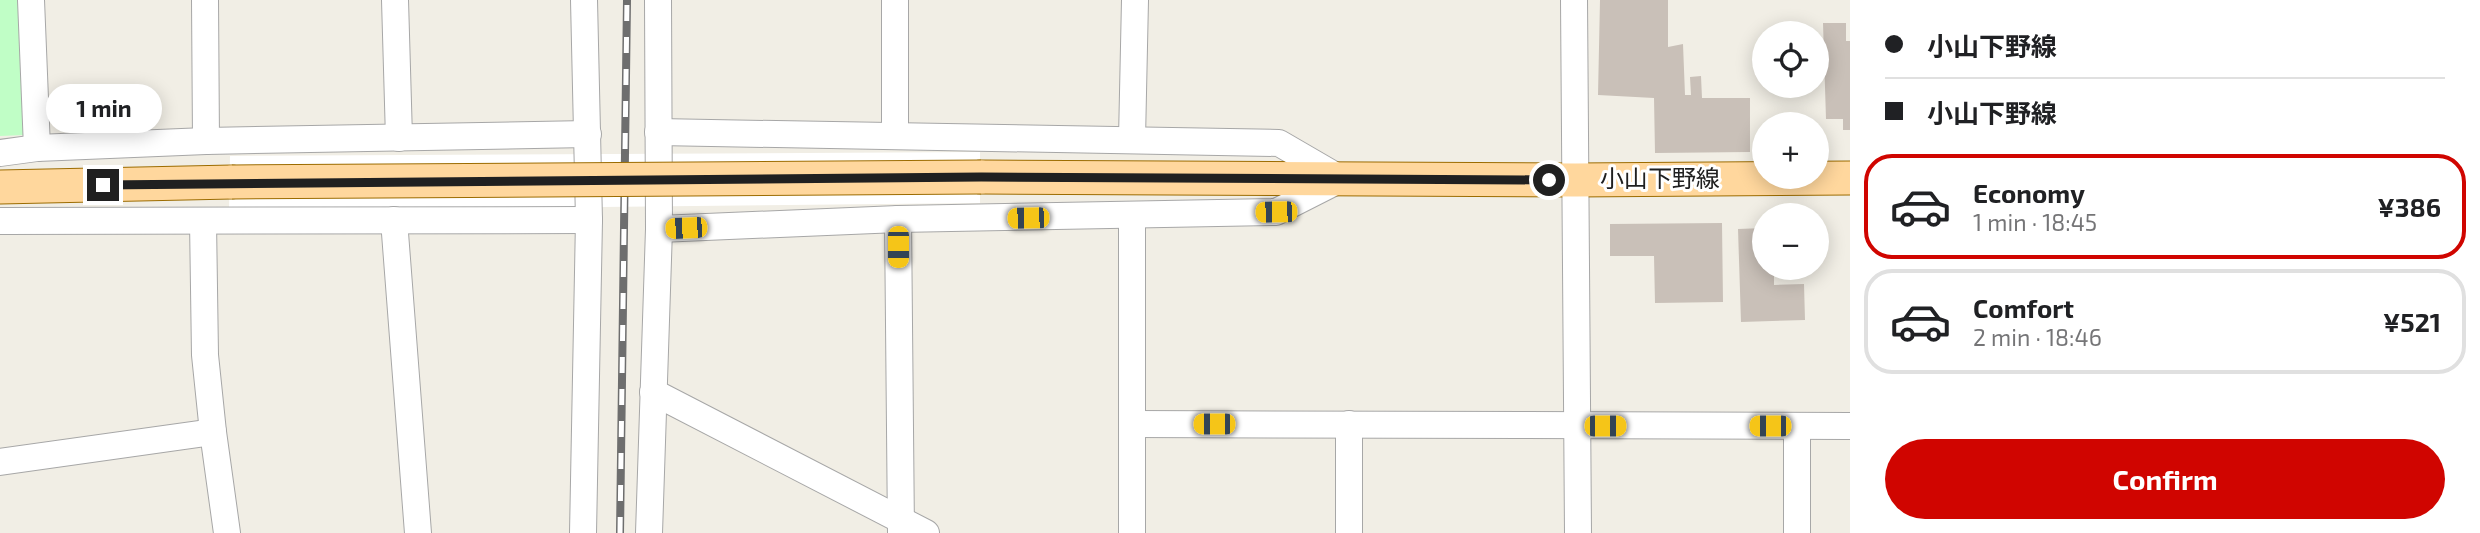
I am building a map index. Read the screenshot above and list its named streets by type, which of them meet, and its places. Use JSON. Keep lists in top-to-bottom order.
{
  "streets": {
    "main road": ["小山下野線"]
  },
  "page": {
    "banner": ["小山下野線", "小山下野線"],
    "map_buttons": ["+", "−"],
    "bubble": "1 min",
    "list": [
      {
        "name": "Economy",
        "note": "1 min · 18:45",
        "value": "¥386"
      },
      {
        "name": "Comfort",
        "note": "2 min · 18:46",
        "value": "¥521"
      }
    ],
    "buttons": "Confirm"
  }
}
